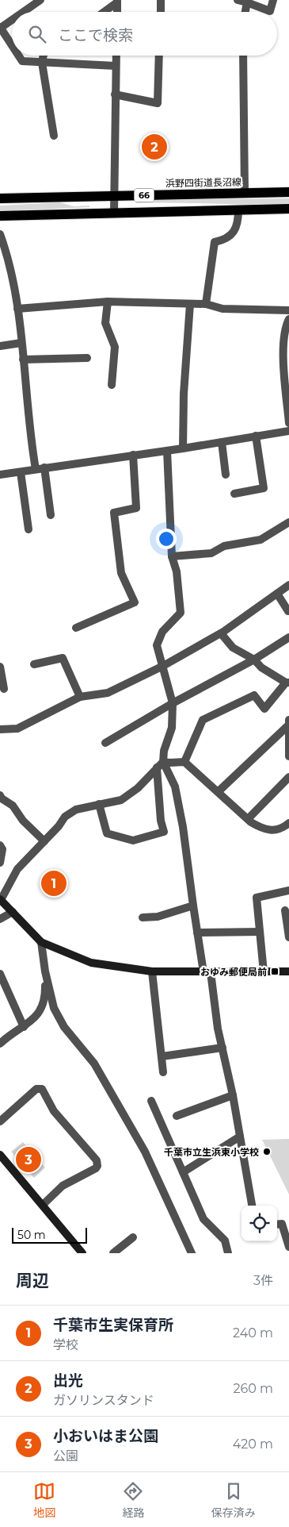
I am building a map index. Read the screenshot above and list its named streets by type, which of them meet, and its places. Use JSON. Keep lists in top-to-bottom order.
{
  "streets": {
    "main road": ["浜野四街道長沼線", "66"]
  },
  "places": {
    "transit": ["おゆみ郵便局前"],
    "other": ["千葉市立生浜東小学校"]
  },
  "scale_bar": "50 m",
  "page": {
    "search": "ここで検索",
    "pins": ["2", "1", "3"],
    "scale": "50 m",
    "heading": ["周辺", "3件"],
    "list": [
      {
        "mark": "1",
        "name": "千葉市生実保育所",
        "note": "学校",
        "value": "240 m"
      },
      {
        "mark": "2",
        "name": "出光",
        "note": "ガソリンスタンド",
        "value": "260 m"
      },
      {
        "mark": "3",
        "name": "小おいはま公園",
        "note": "公園",
        "value": "420 m"
      }
    ],
    "nav": ["地図", "経路", "保存済み"]
  }
}
